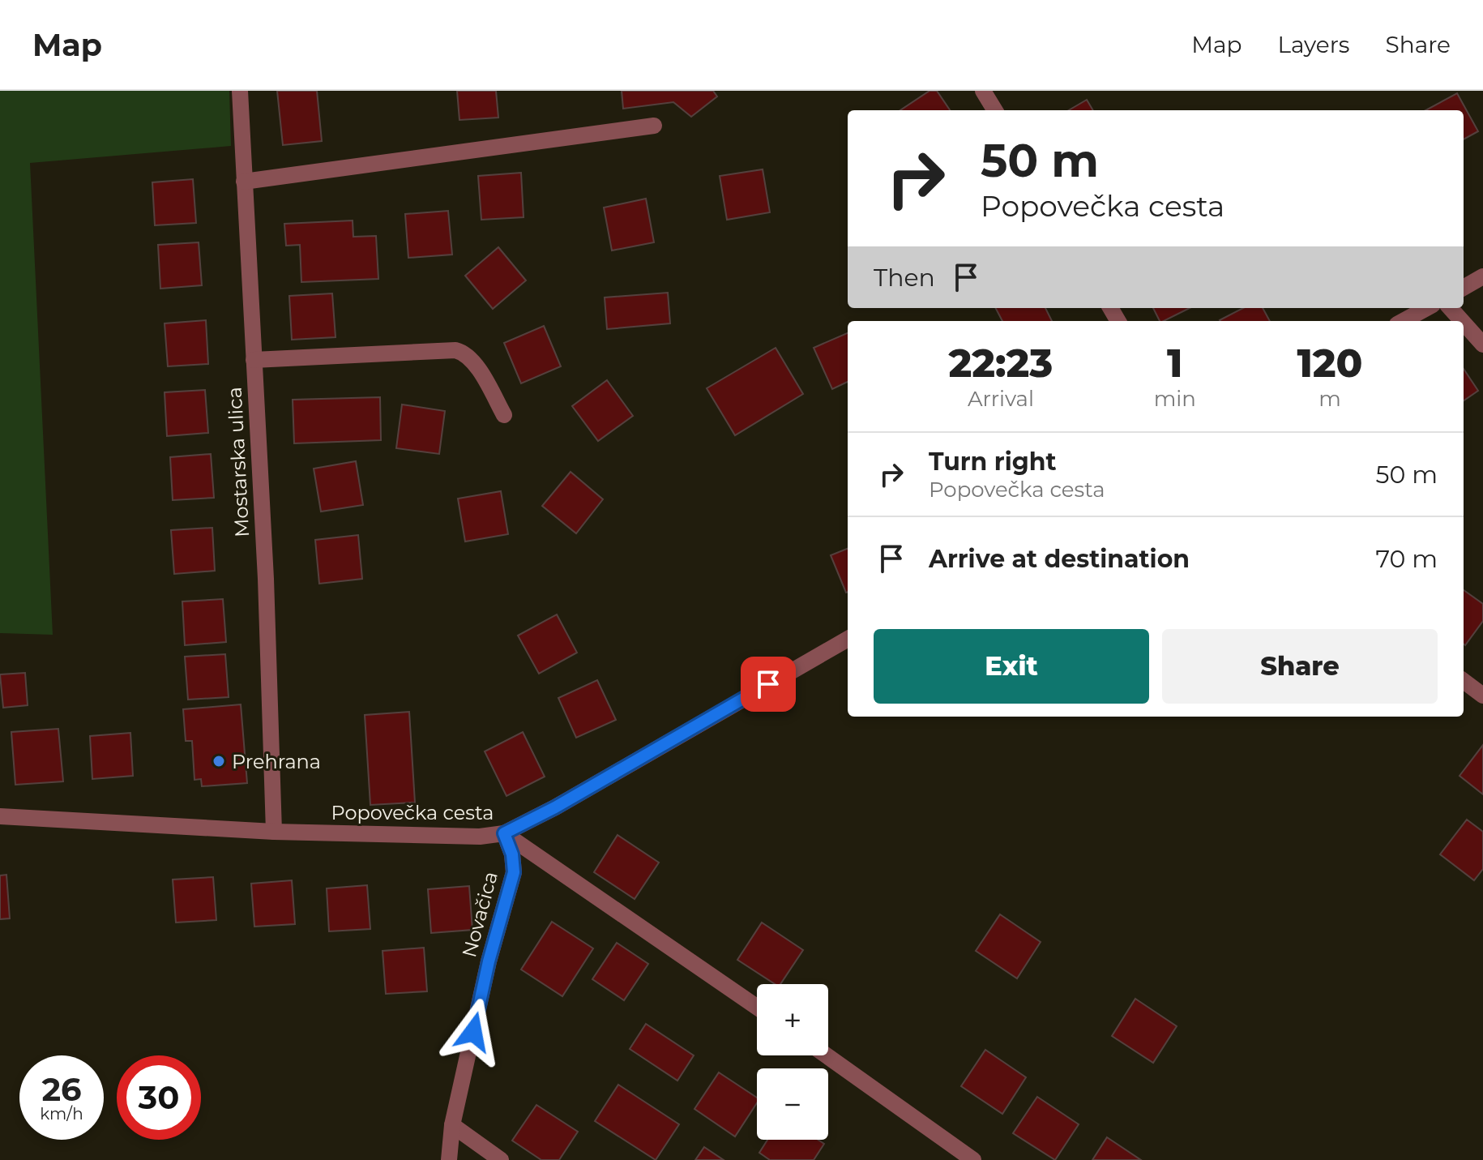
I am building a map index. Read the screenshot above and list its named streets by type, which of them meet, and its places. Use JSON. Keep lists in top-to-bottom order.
{
  "streets": {
    "street": ["Mostarska ulica", "Popovečka cesta", "Novačica"]
  },
  "crossings": [
    ["Mostarska ulica", "Popovečka cesta"],
    ["Popovečka cesta", "Novačica"]
  ],
  "places": ["Prehrana"],
  "page": {
    "header": "Map",
    "nav": ["Map", "Layers", "Share"],
    "turn": ["50 m", "Popovečka cesta"],
    "then": "Then",
    "eta": [
      "22:23",
      "Arrival",
      "1",
      "min",
      "120",
      "m"
    ],
    "list": [
      {
        "name": "Turn right",
        "note": "Popovečka cesta",
        "value": "50 m"
      },
      {
        "name": "Arrive at destination",
        "value": "70 m"
      }
    ],
    "buttons": ["Exit", "Share"],
    "map_buttons": ["+", "−"],
    "speed": "26 km/h",
    "limit": "30"
  }
}
